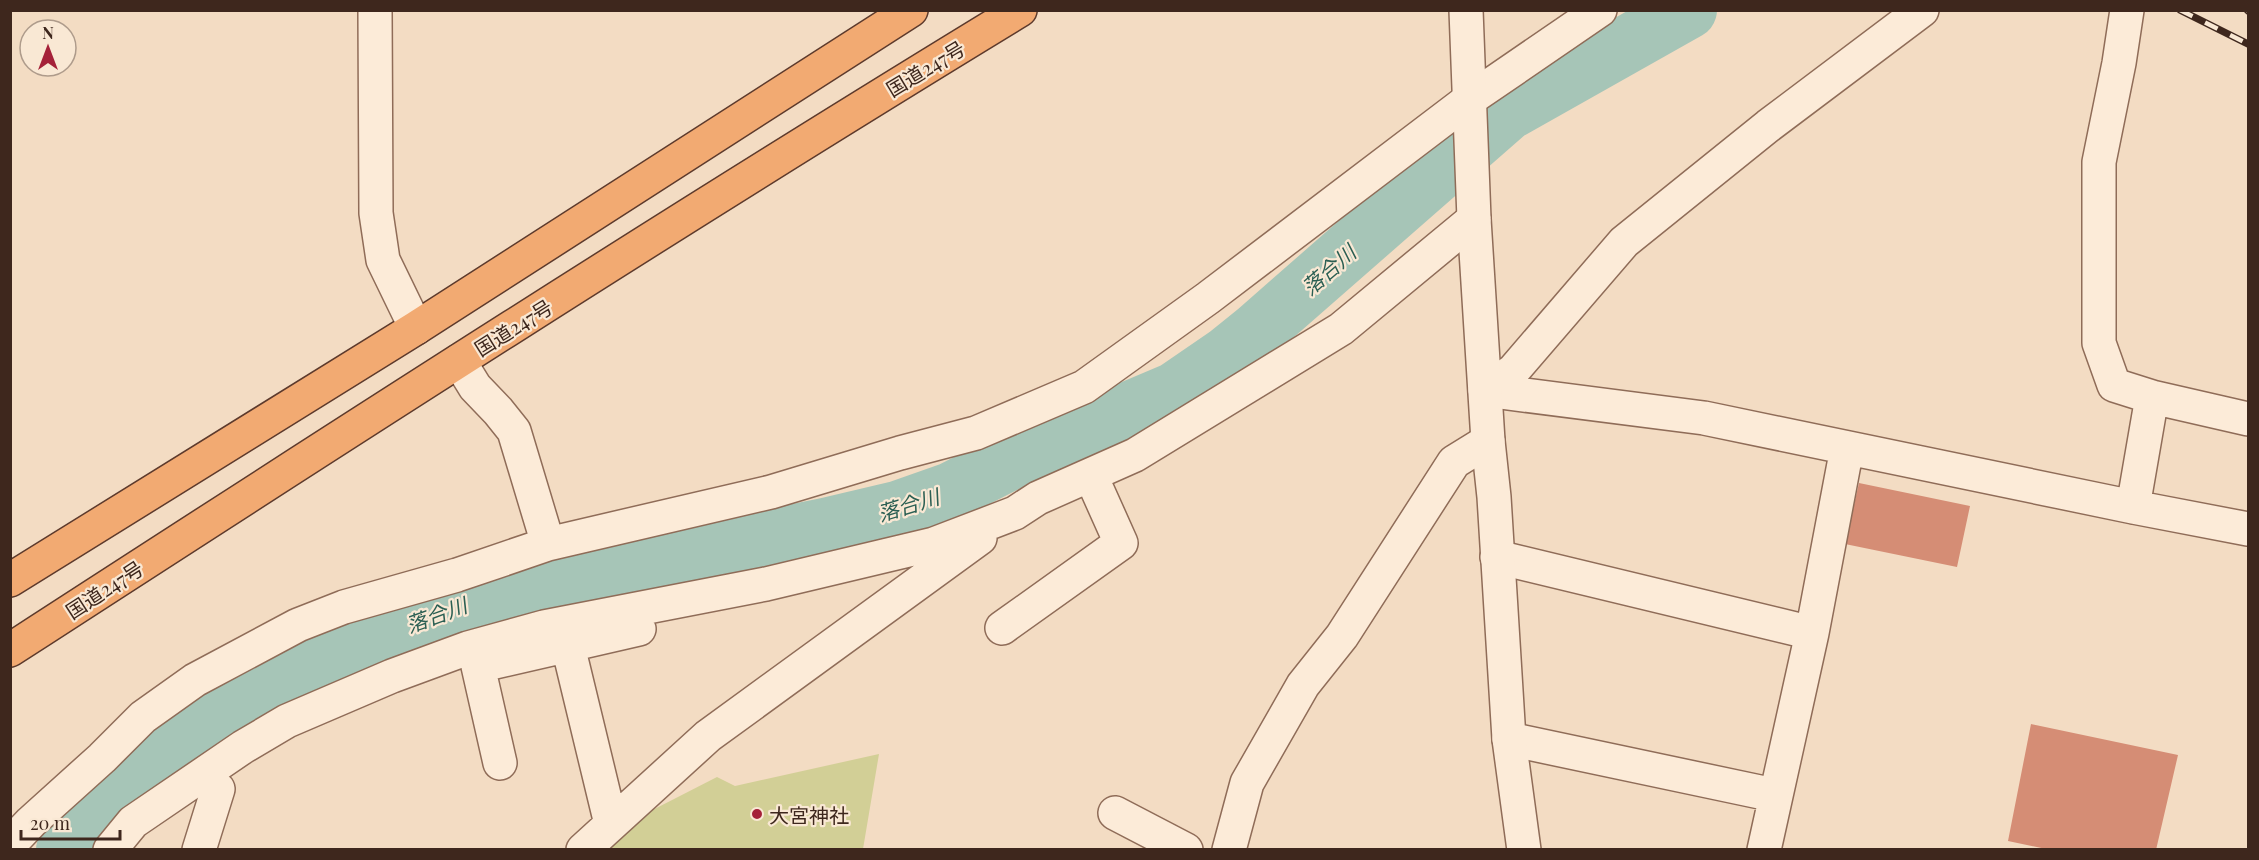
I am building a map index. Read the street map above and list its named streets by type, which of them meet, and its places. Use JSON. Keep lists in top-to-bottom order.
{
  "streets": {
    "highway": ["国道247号"]
  },
  "water": ["落合川"],
  "places": ["大宮神社"],
  "scale_bar": "20 m",
  "north": "top"
}
